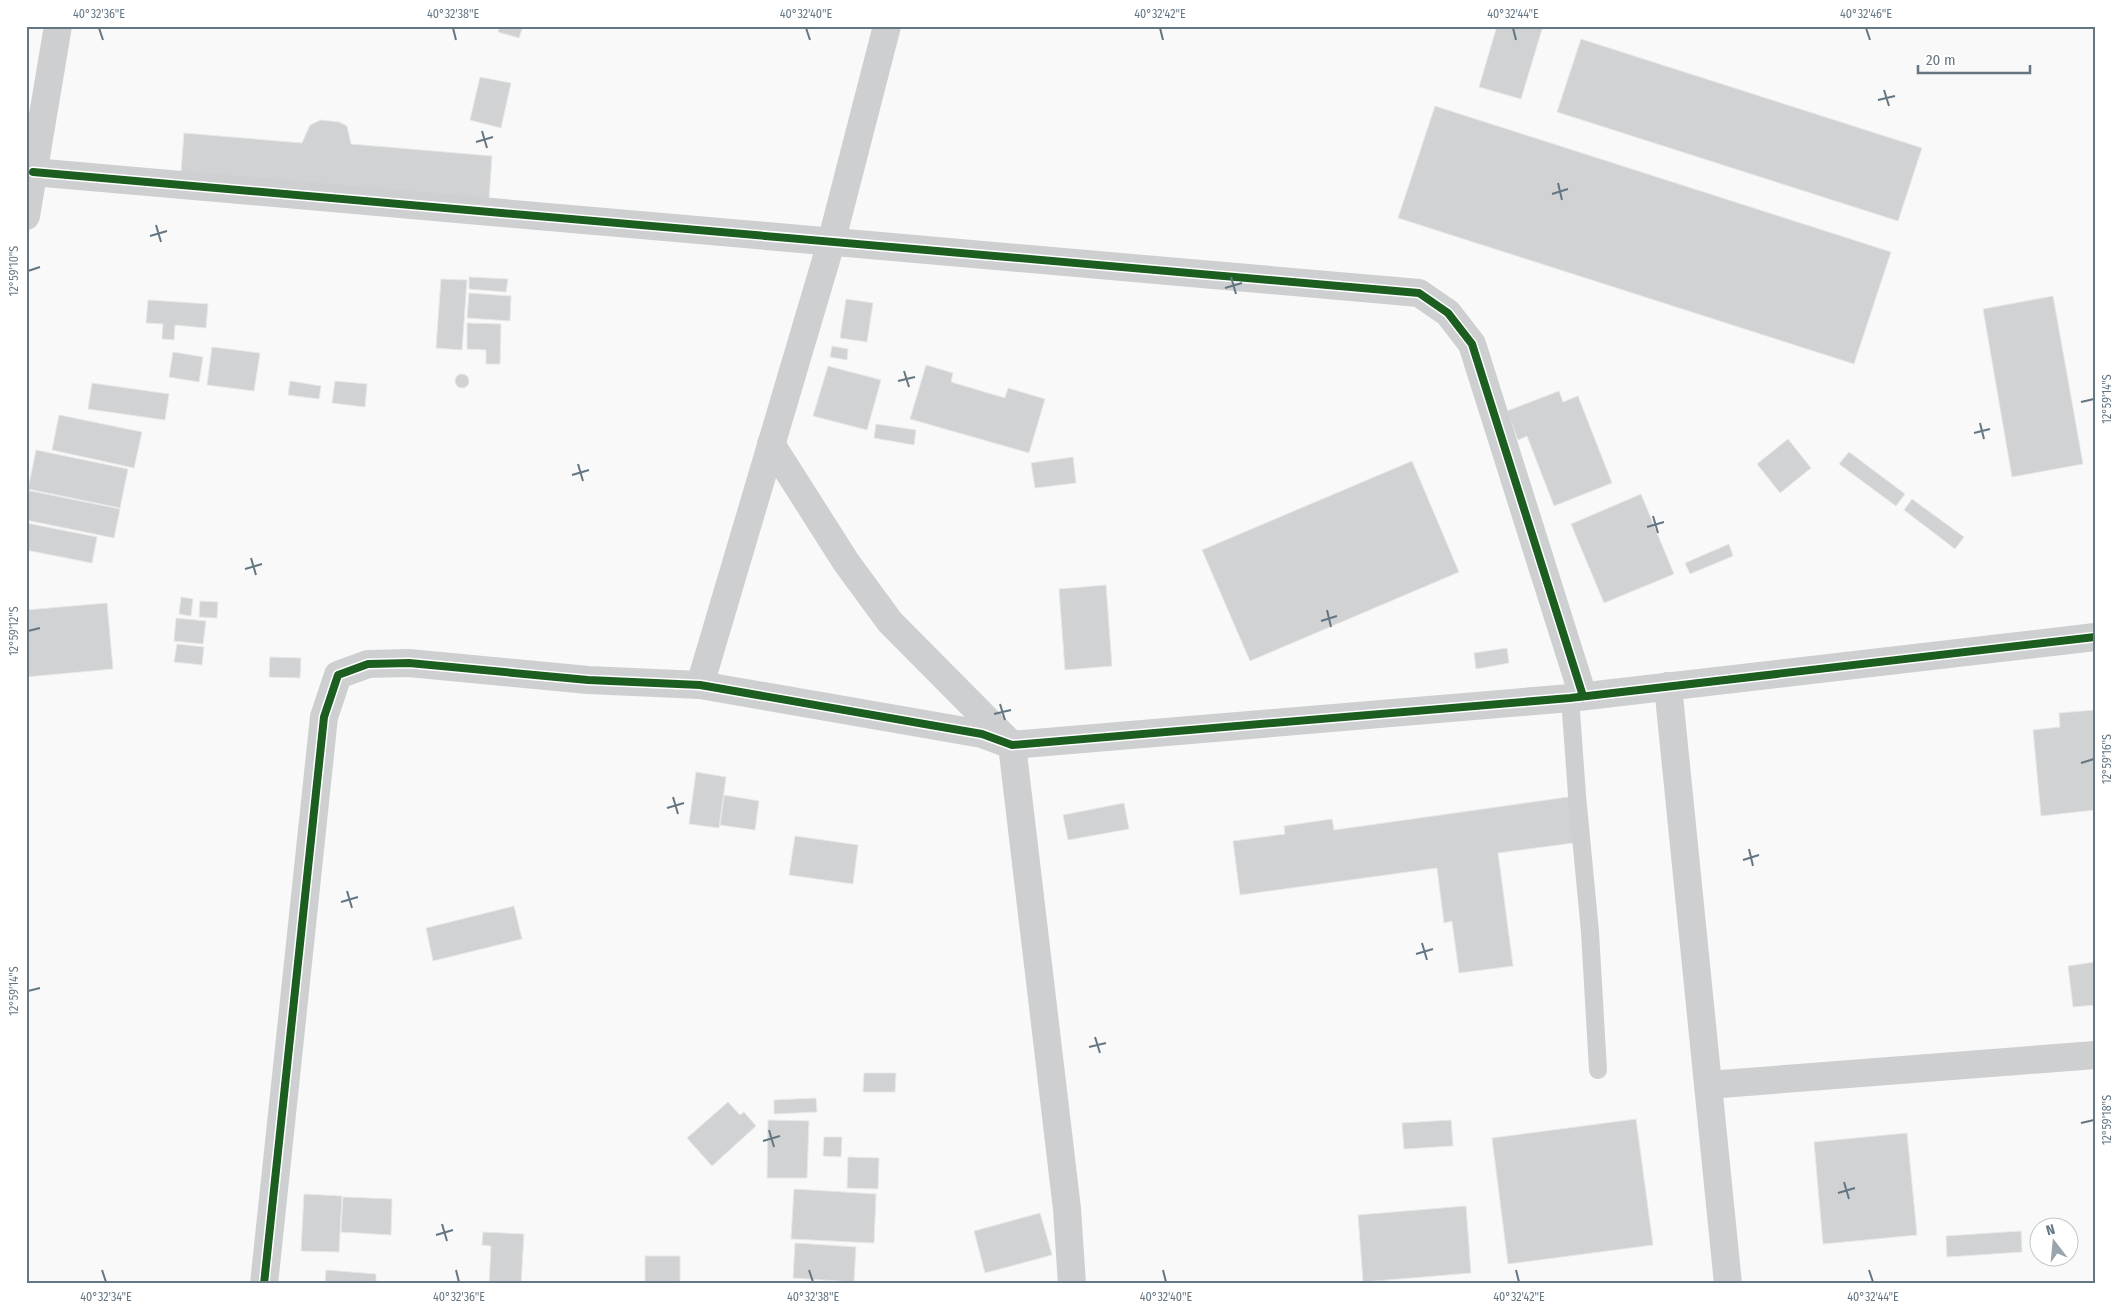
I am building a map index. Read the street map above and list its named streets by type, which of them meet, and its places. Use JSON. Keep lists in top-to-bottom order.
{
  "scale_bar": "20 m",
  "north": "top",
  "coordinates": [
    "40°32'36\"E",
    "40°32'38\"E",
    "40°32'40\"E",
    "40°32'42\"E",
    "40°32'44\"E",
    "40°32'46\"E",
    "12°59'10\"S",
    "12°59'14\"S",
    "12°59'12\"S",
    "12°59'16\"S",
    "12°59'18\"S",
    "40°32'34\"E"
  ]
}
